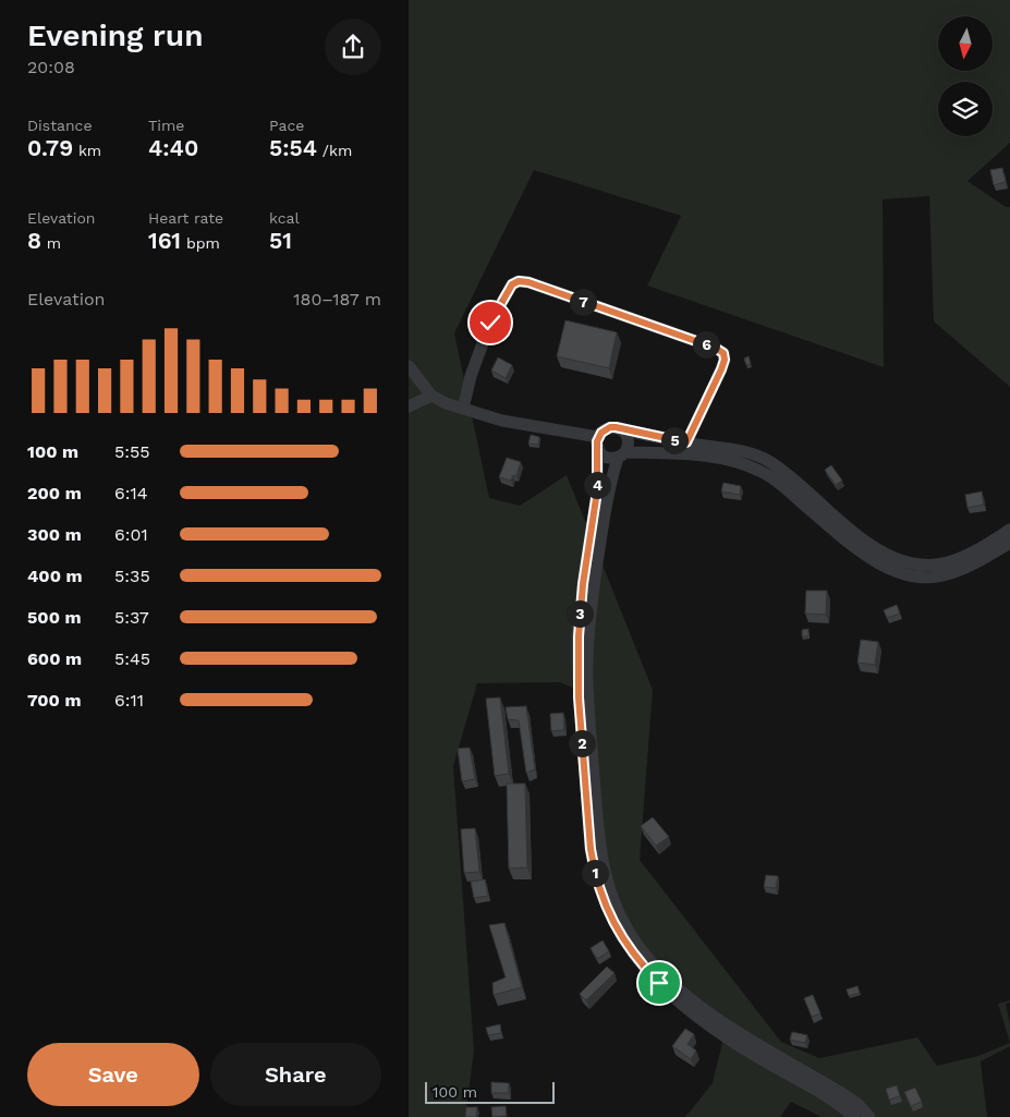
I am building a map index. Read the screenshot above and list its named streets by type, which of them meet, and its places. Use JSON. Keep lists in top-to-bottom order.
{
  "scale_bar": "100 m",
  "north": "bottom",
  "page": {
    "heading": ["Evening run", "20:08"],
    "stats": [
      ["Distance", "0.79 km"],
      ["Time", "4:40"],
      ["Pace", "5:54 /km"],
      ["Elevation", "8 m"],
      ["Heart rate", "161 bpm"],
      ["kcal", "51"]
    ],
    "chart": ["Elevation", "180–187 m"],
    "pins": [
      "7",
      "6",
      "5",
      "4",
      "3",
      "2",
      "1"
    ],
    "list": [
      {
        "name": "100 m",
        "note": "5:55"
      },
      {
        "name": "200 m",
        "note": "6:14"
      },
      {
        "name": "300 m",
        "note": "6:01"
      },
      {
        "name": "400 m",
        "note": "5:35"
      },
      {
        "name": "500 m",
        "note": "5:37"
      },
      {
        "name": "600 m",
        "note": "5:45"
      },
      {
        "name": "700 m",
        "note": "6:11"
      }
    ],
    "buttons": ["Save", "Share"],
    "scale": "100 m"
  }
}
